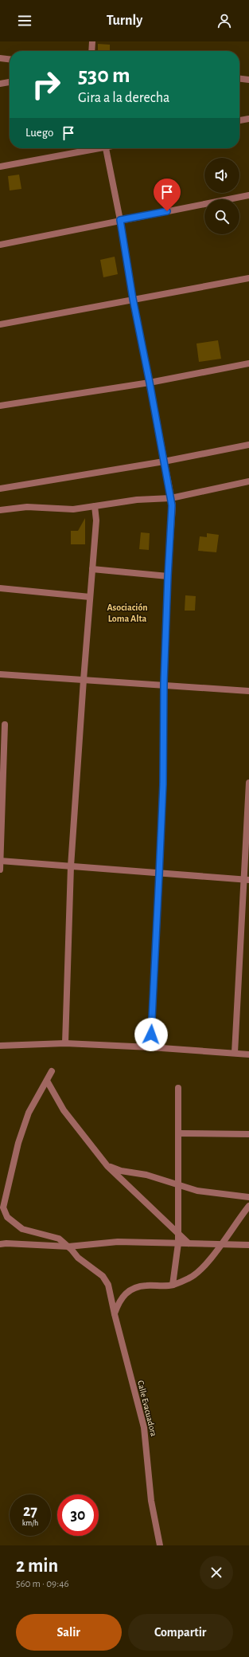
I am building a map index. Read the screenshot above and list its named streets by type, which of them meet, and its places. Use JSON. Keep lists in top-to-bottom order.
{
  "streets": {
    "street": ["Calle Evacuadora"]
  },
  "districts": ["Asociación Loma Alta"],
  "page": {
    "header": "Turnly",
    "turn": ["530 m", "Gira a la derecha"],
    "then": "Luego",
    "speed": "27 km/h",
    "limit": "30",
    "heading": ["2 min", "560 m · 09:46"],
    "buttons": ["Salir", "Compartir"]
  }
}
